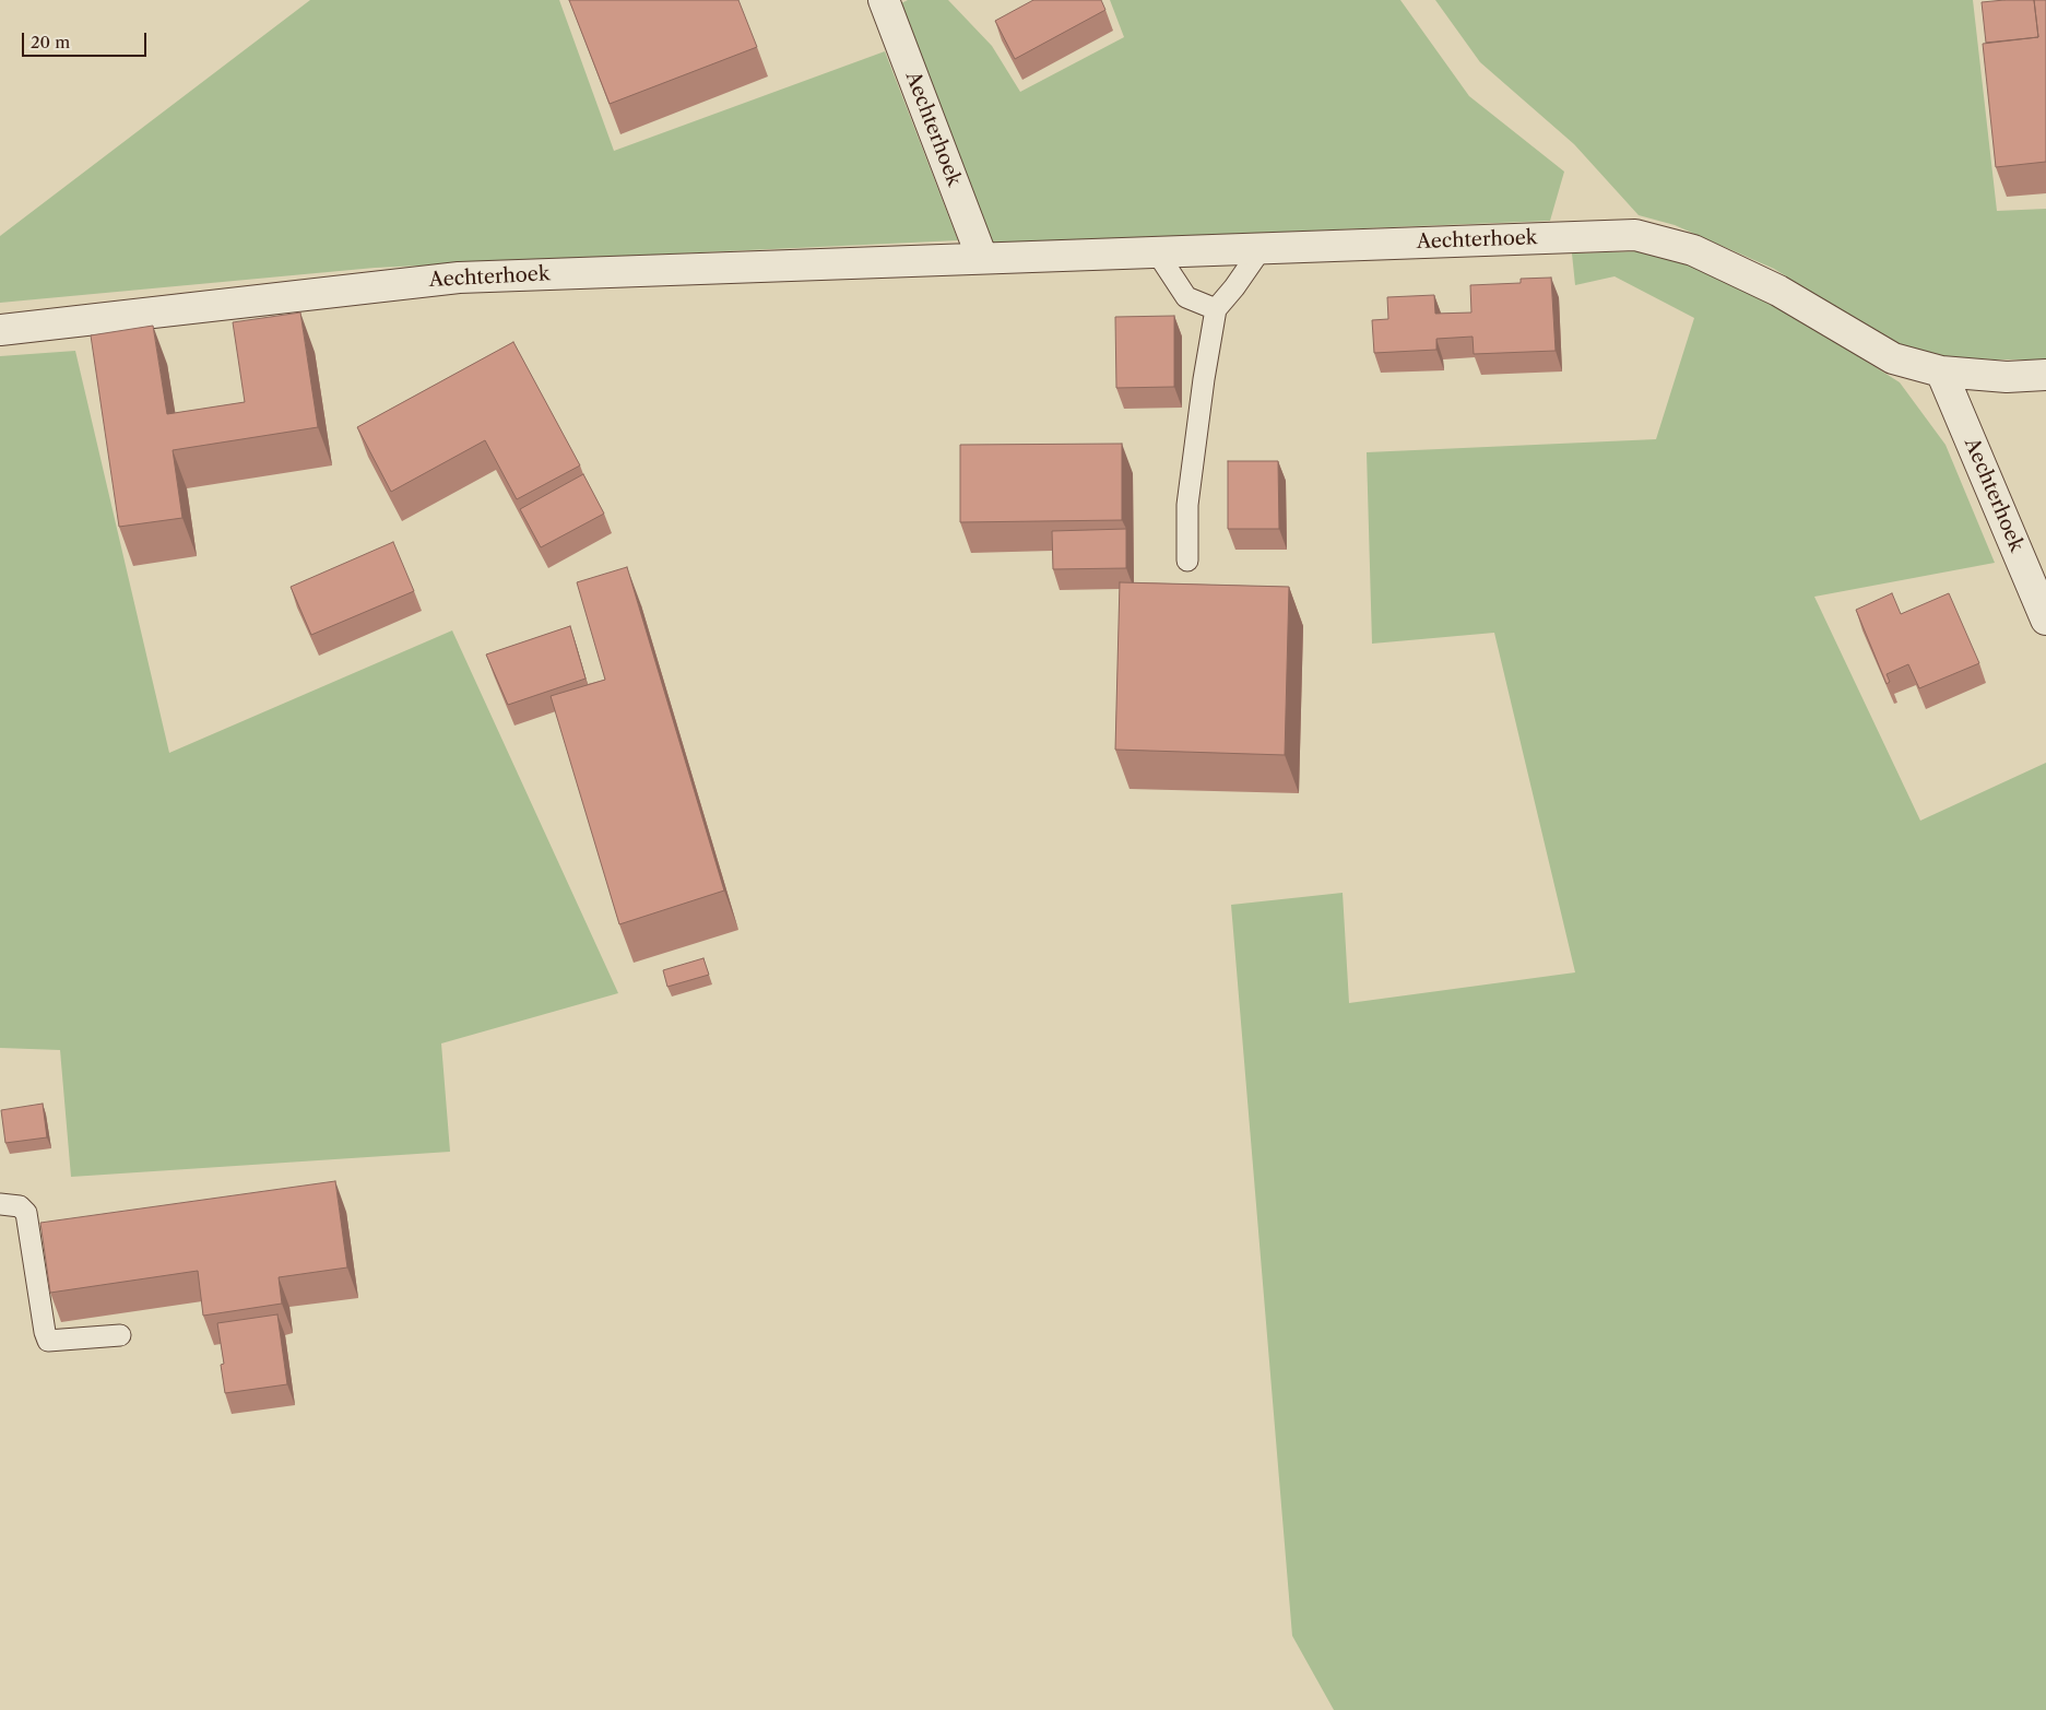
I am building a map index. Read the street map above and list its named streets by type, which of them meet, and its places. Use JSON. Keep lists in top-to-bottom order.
{
  "streets": {
    "street": ["Aechterhoek"]
  },
  "scale_bar": "20 m"
}
